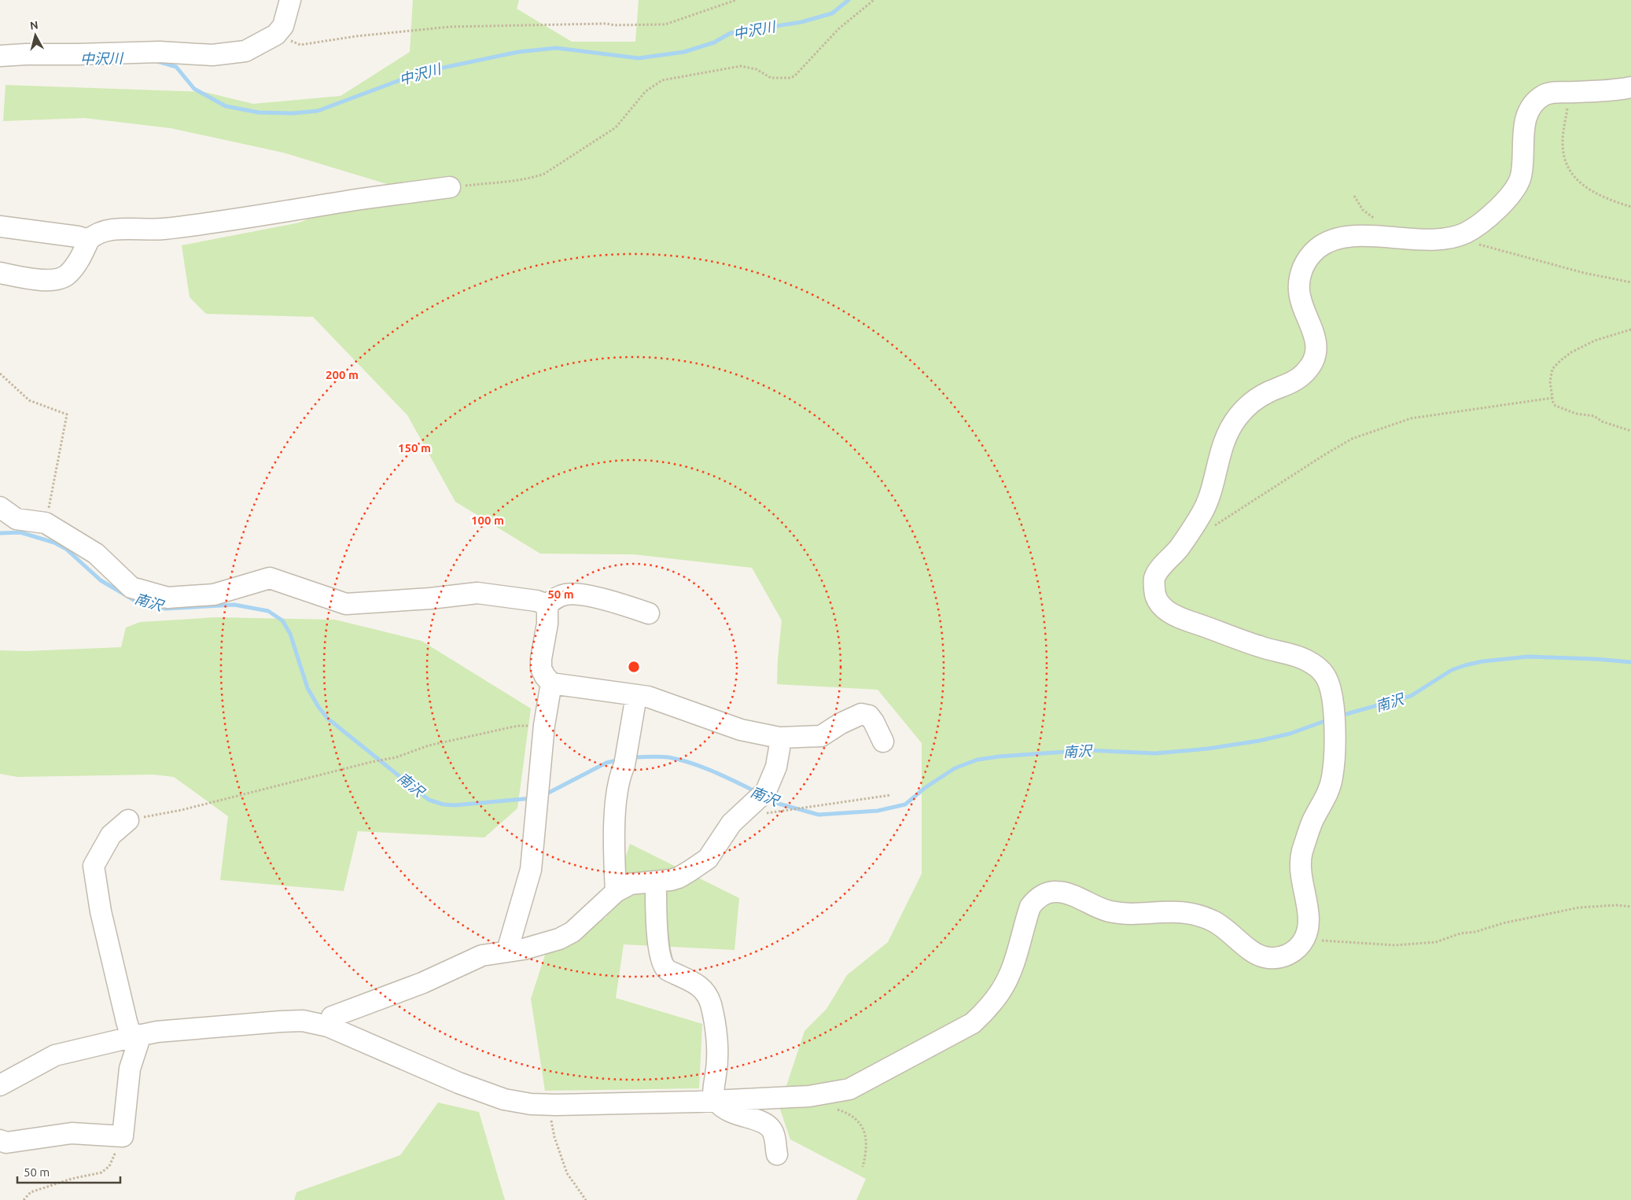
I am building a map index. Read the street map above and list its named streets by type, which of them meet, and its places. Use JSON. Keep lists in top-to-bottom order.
{
  "water": ["中沢川", "南沢"],
  "scale_bar": "50 m",
  "north": "top",
  "rings": [
    "200 m",
    "150 m",
    "100 m",
    "50 m"
  ]
}
